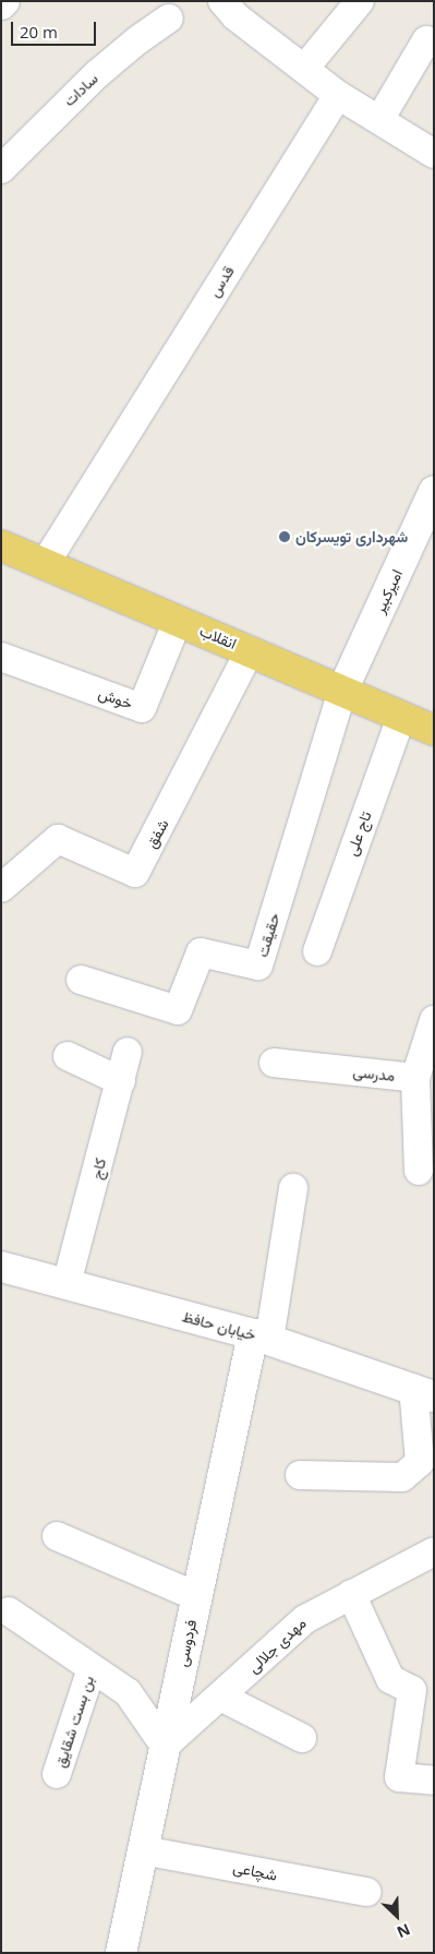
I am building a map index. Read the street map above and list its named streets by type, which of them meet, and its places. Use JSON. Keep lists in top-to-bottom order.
{
  "streets": {
    "main road": ["انقلاب"],
    "street": [
      "سادات",
      "قدس",
      "امیرکبیر",
      "خوش",
      "شفق",
      "تاج علی",
      "حقیقت",
      "مدرسی",
      "کاج",
      "خیابان حافظ",
      "فردوسی",
      "مهدی جلالی",
      "بن بست شقایق",
      "شچاعی"
    ]
  },
  "crossings": [
    ["قدس", "انقلاب"],
    ["امیرکبیر", "انقلاب"],
    ["امیرکبیر", "حقیقت"],
    ["انقلاب", "خوش"],
    ["انقلاب", "شفق"],
    ["انقلاب", "تاج علی"],
    ["انقلاب", "حقیقت"],
    ["کاج", "خیابان حافظ"],
    ["خیابان حافظ", "فردوسی"],
    ["فردوسی", "مهدی جلالی"],
    ["فردوسی", "شچاعی"]
  ],
  "places": ["شهرداری تویسرکان"],
  "scale_bar": "20 m",
  "north": "bottom right"
}
